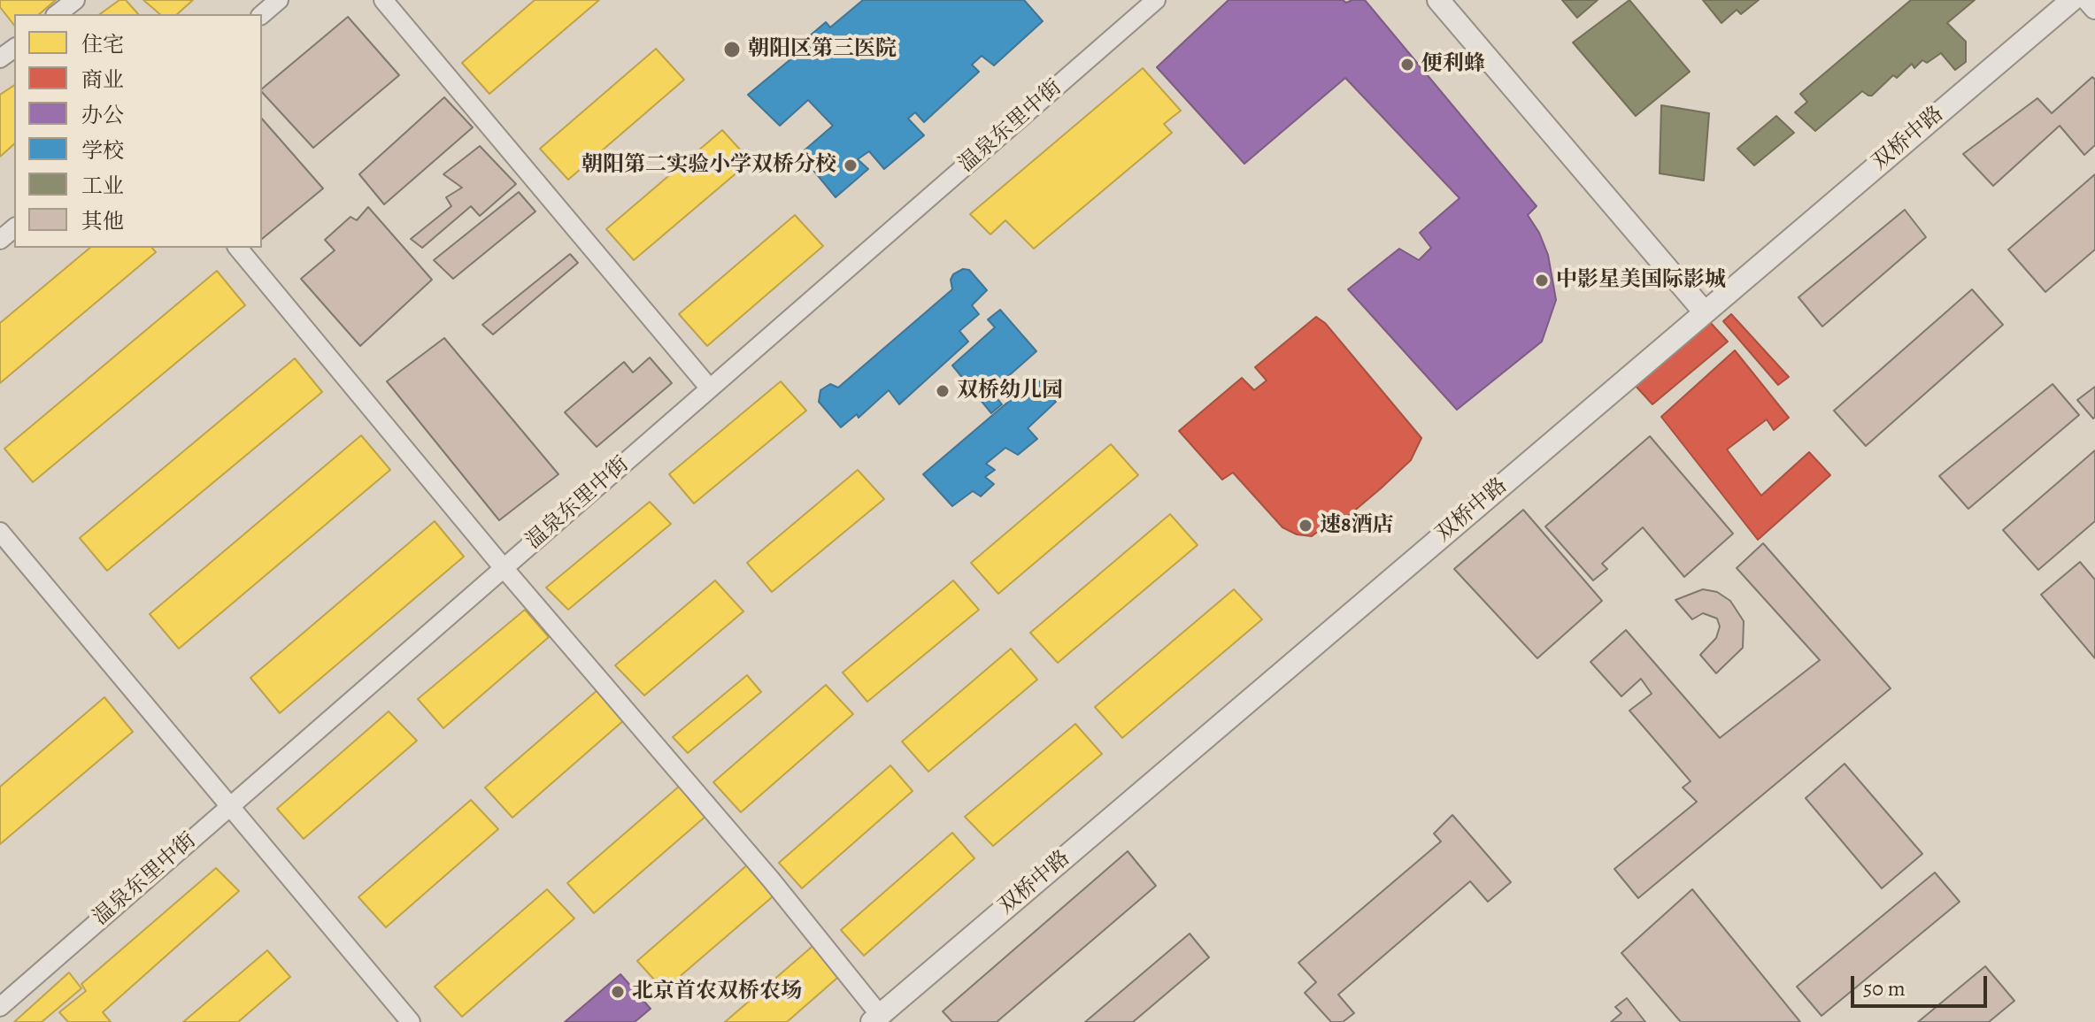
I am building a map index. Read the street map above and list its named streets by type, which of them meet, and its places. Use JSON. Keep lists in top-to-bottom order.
{
  "streets": {
    "street": ["温泉东里中街", "双桥中路"]
  },
  "places": [
    "朝阳区第三医院",
    "便利蜂",
    "朝阳第二实验小学双桥分校",
    "中影星美国际影城",
    "双桥幼儿园",
    "速8酒店",
    "北京首农双桥农场"
  ],
  "legend": [
    "住宅",
    "商业",
    "办公",
    "学校",
    "工业",
    "其他"
  ],
  "scale_bar": "50 m"
}
